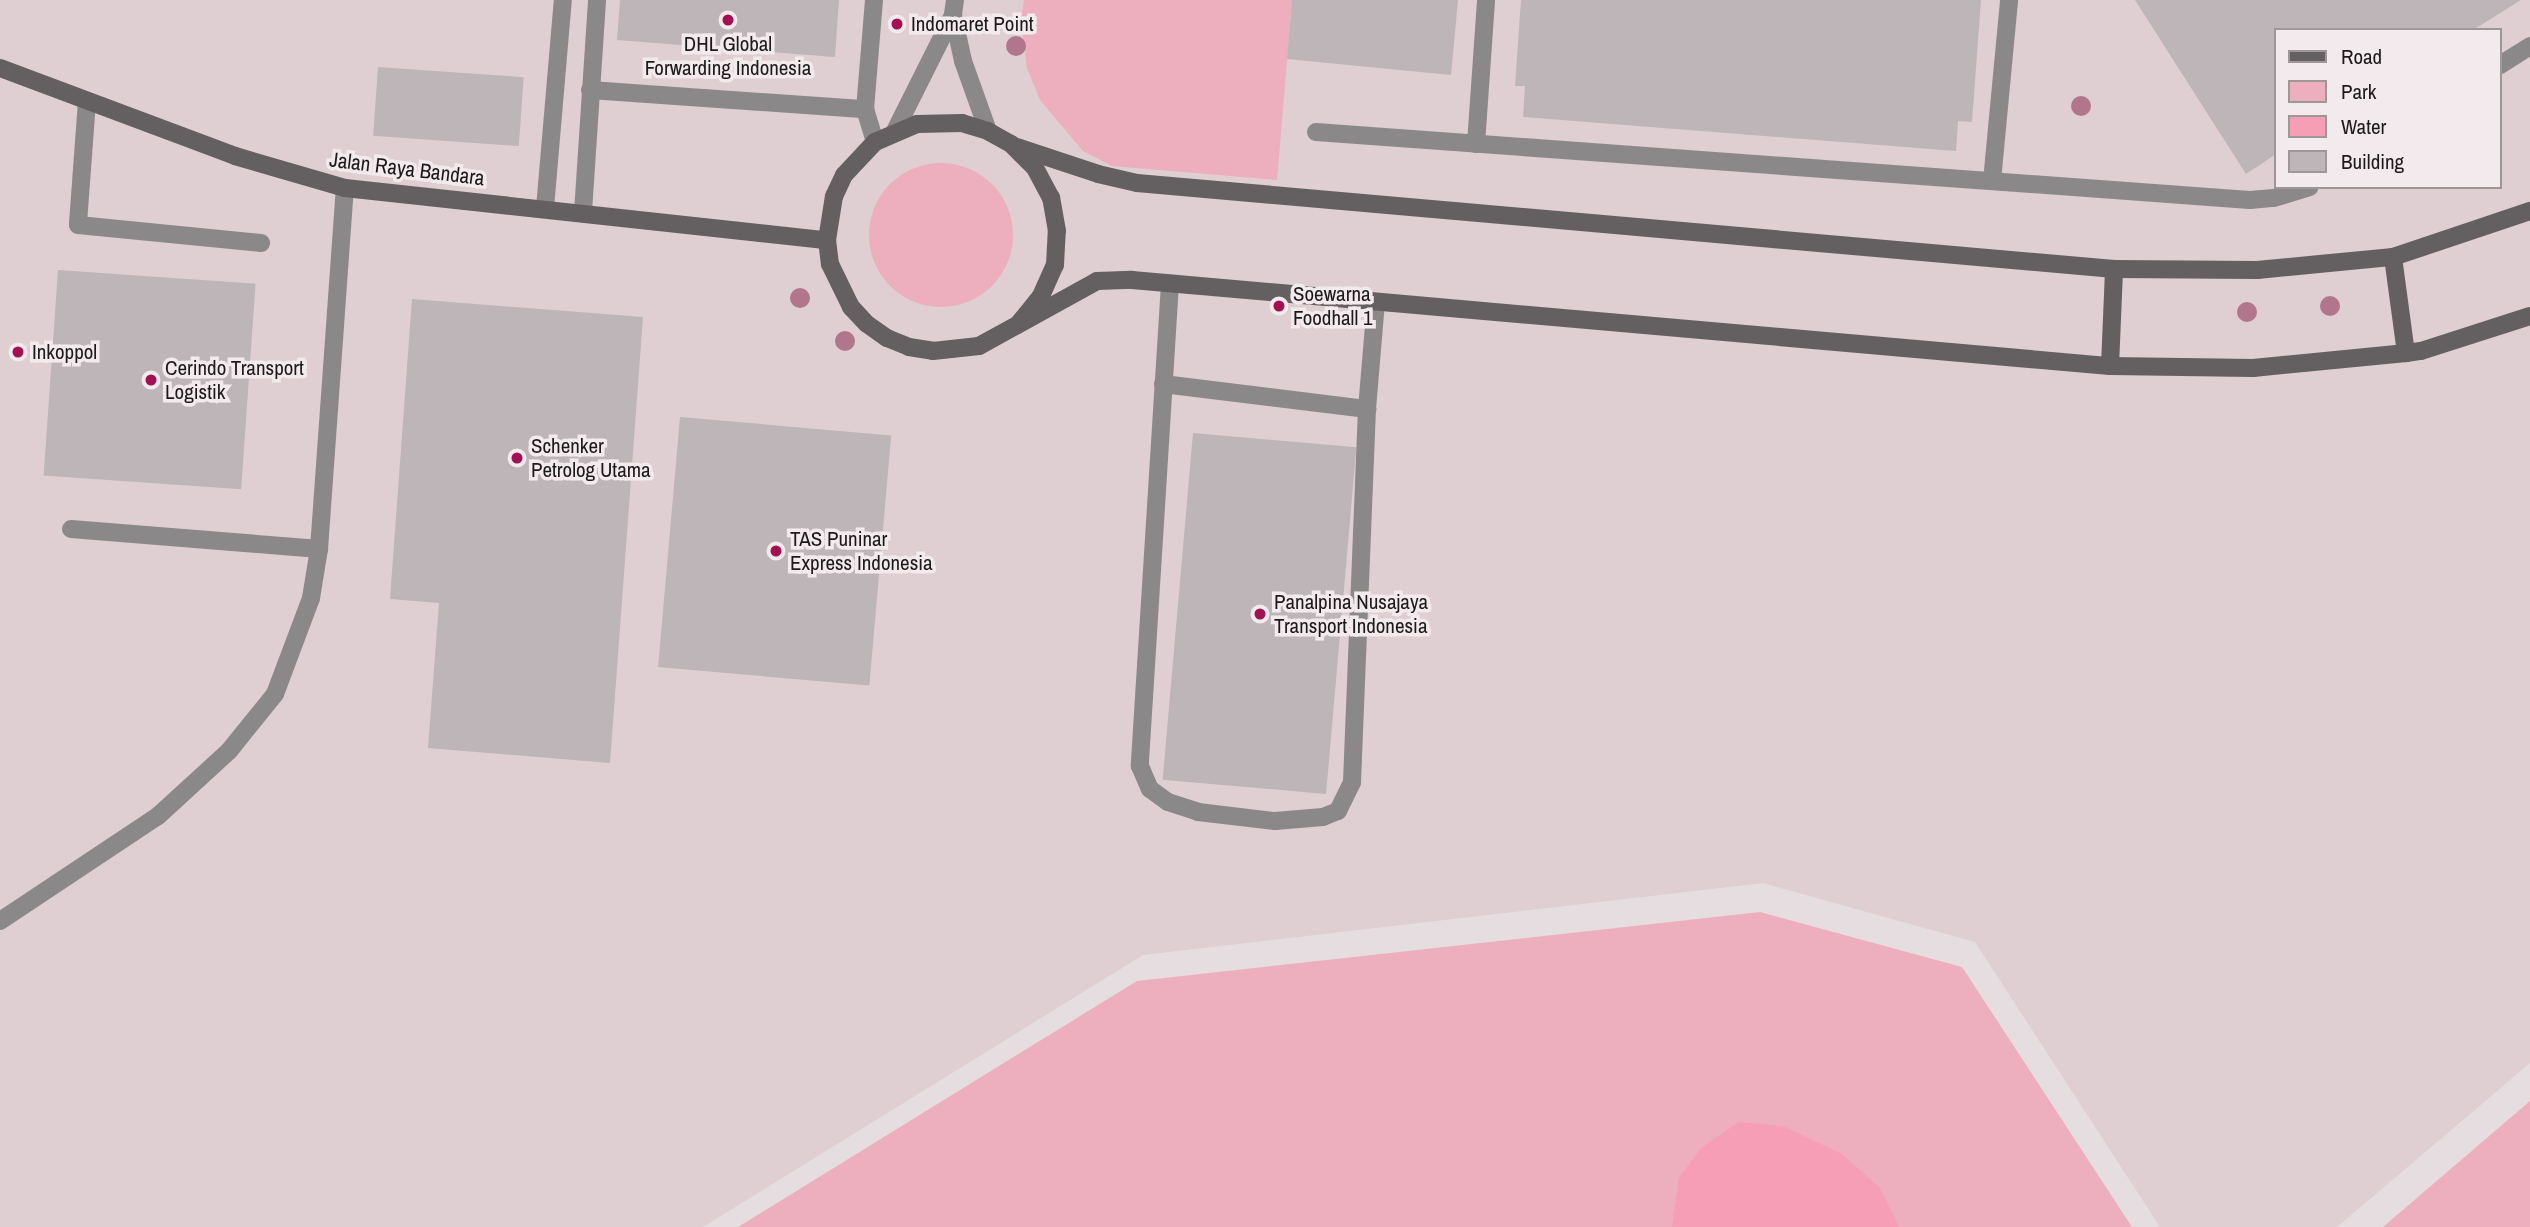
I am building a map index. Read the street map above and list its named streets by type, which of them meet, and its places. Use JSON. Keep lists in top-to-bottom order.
{
  "streets": {
    "street": ["Jalan Raya Bandara"]
  },
  "places": [
    "DHL Global Forwarding Indonesia",
    "Indomaret Point",
    "Soewarna Foodhall 1",
    "Inkoppol",
    "Cerindo Transport Logistik",
    "Schenker Petrolog Utama",
    "TAS Puninar Express Indonesia",
    "Panalpina Nusajaya Transport Indonesia"
  ],
  "legend": [
    "Road",
    "Park",
    "Water",
    "Building"
  ]
}
